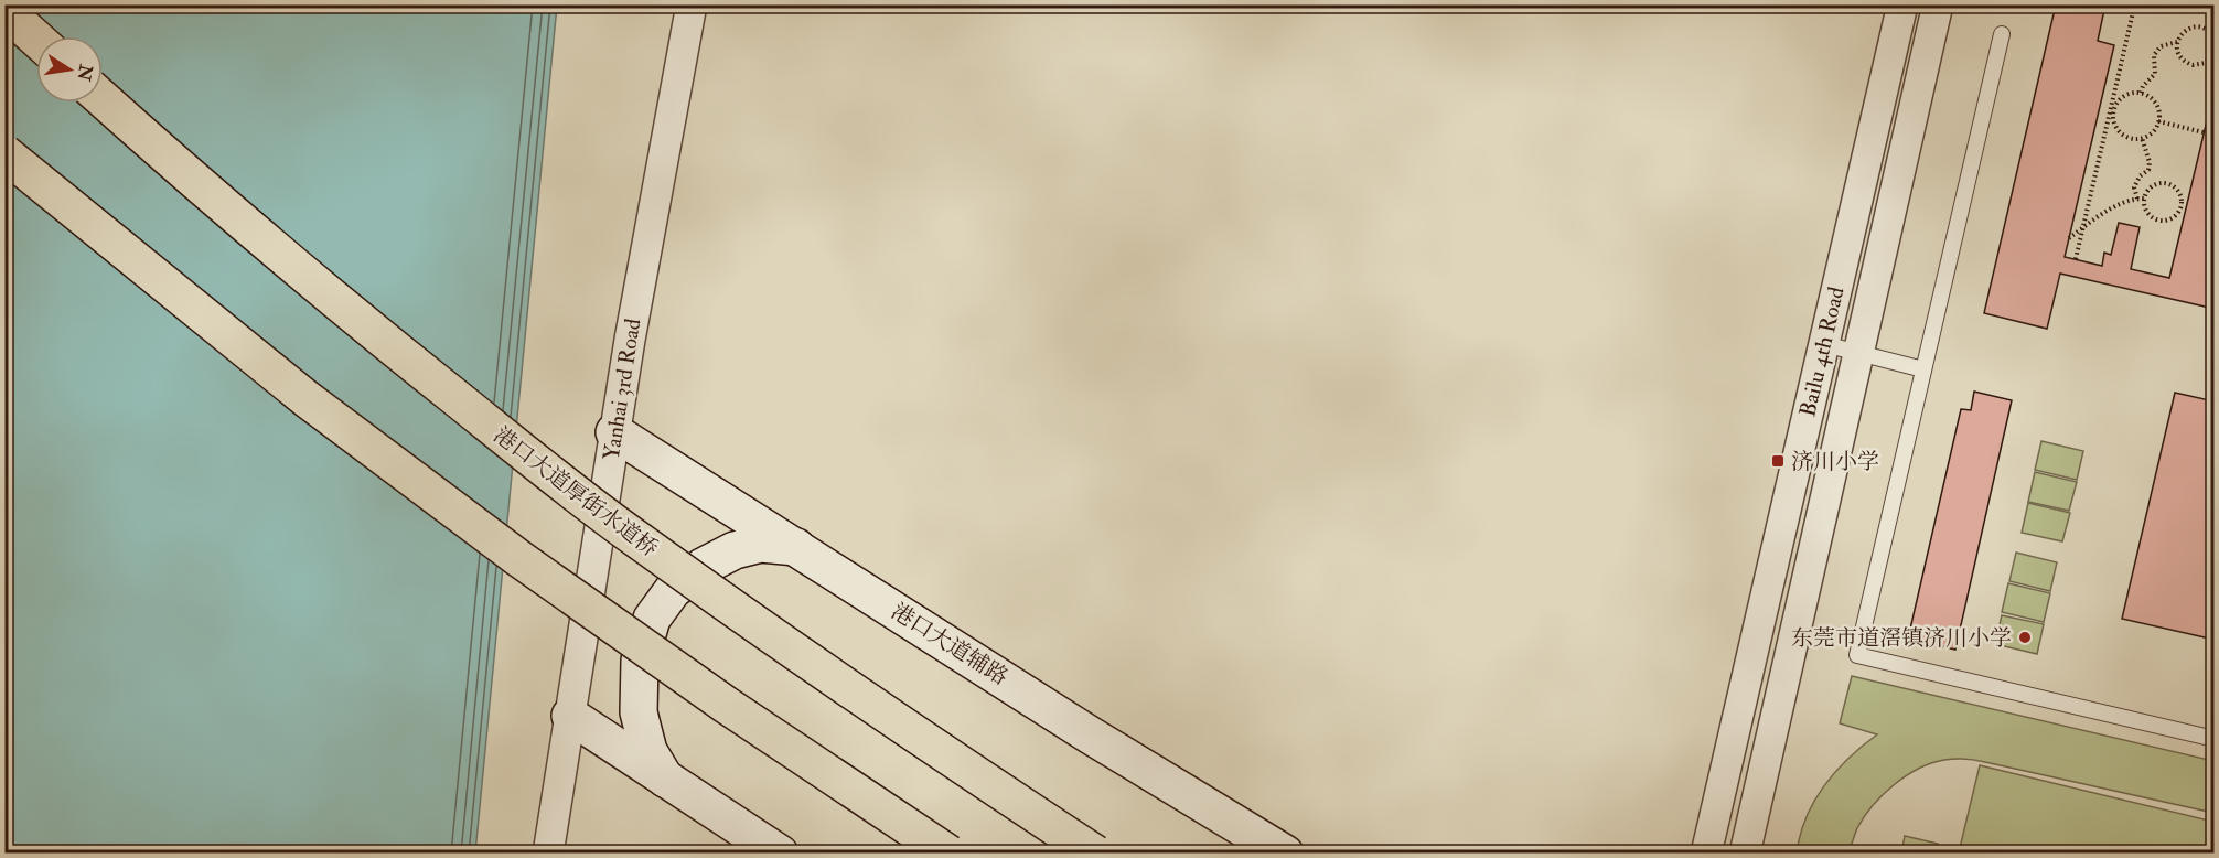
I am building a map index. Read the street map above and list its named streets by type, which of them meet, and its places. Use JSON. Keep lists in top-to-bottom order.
{
  "streets": {
    "main road": ["港口大道厚街水道桥", "港口大道辅路"],
    "street": ["Bailu 4th Road", "Yanhai 3rd Road"]
  },
  "crossings": [
    ["Yanhai 3rd Road", "港口大道辅路"]
  ],
  "places": {
    "transit": ["济川小学"],
    "other": ["东莞市道滘镇济川小学"]
  },
  "north": "right"
}
